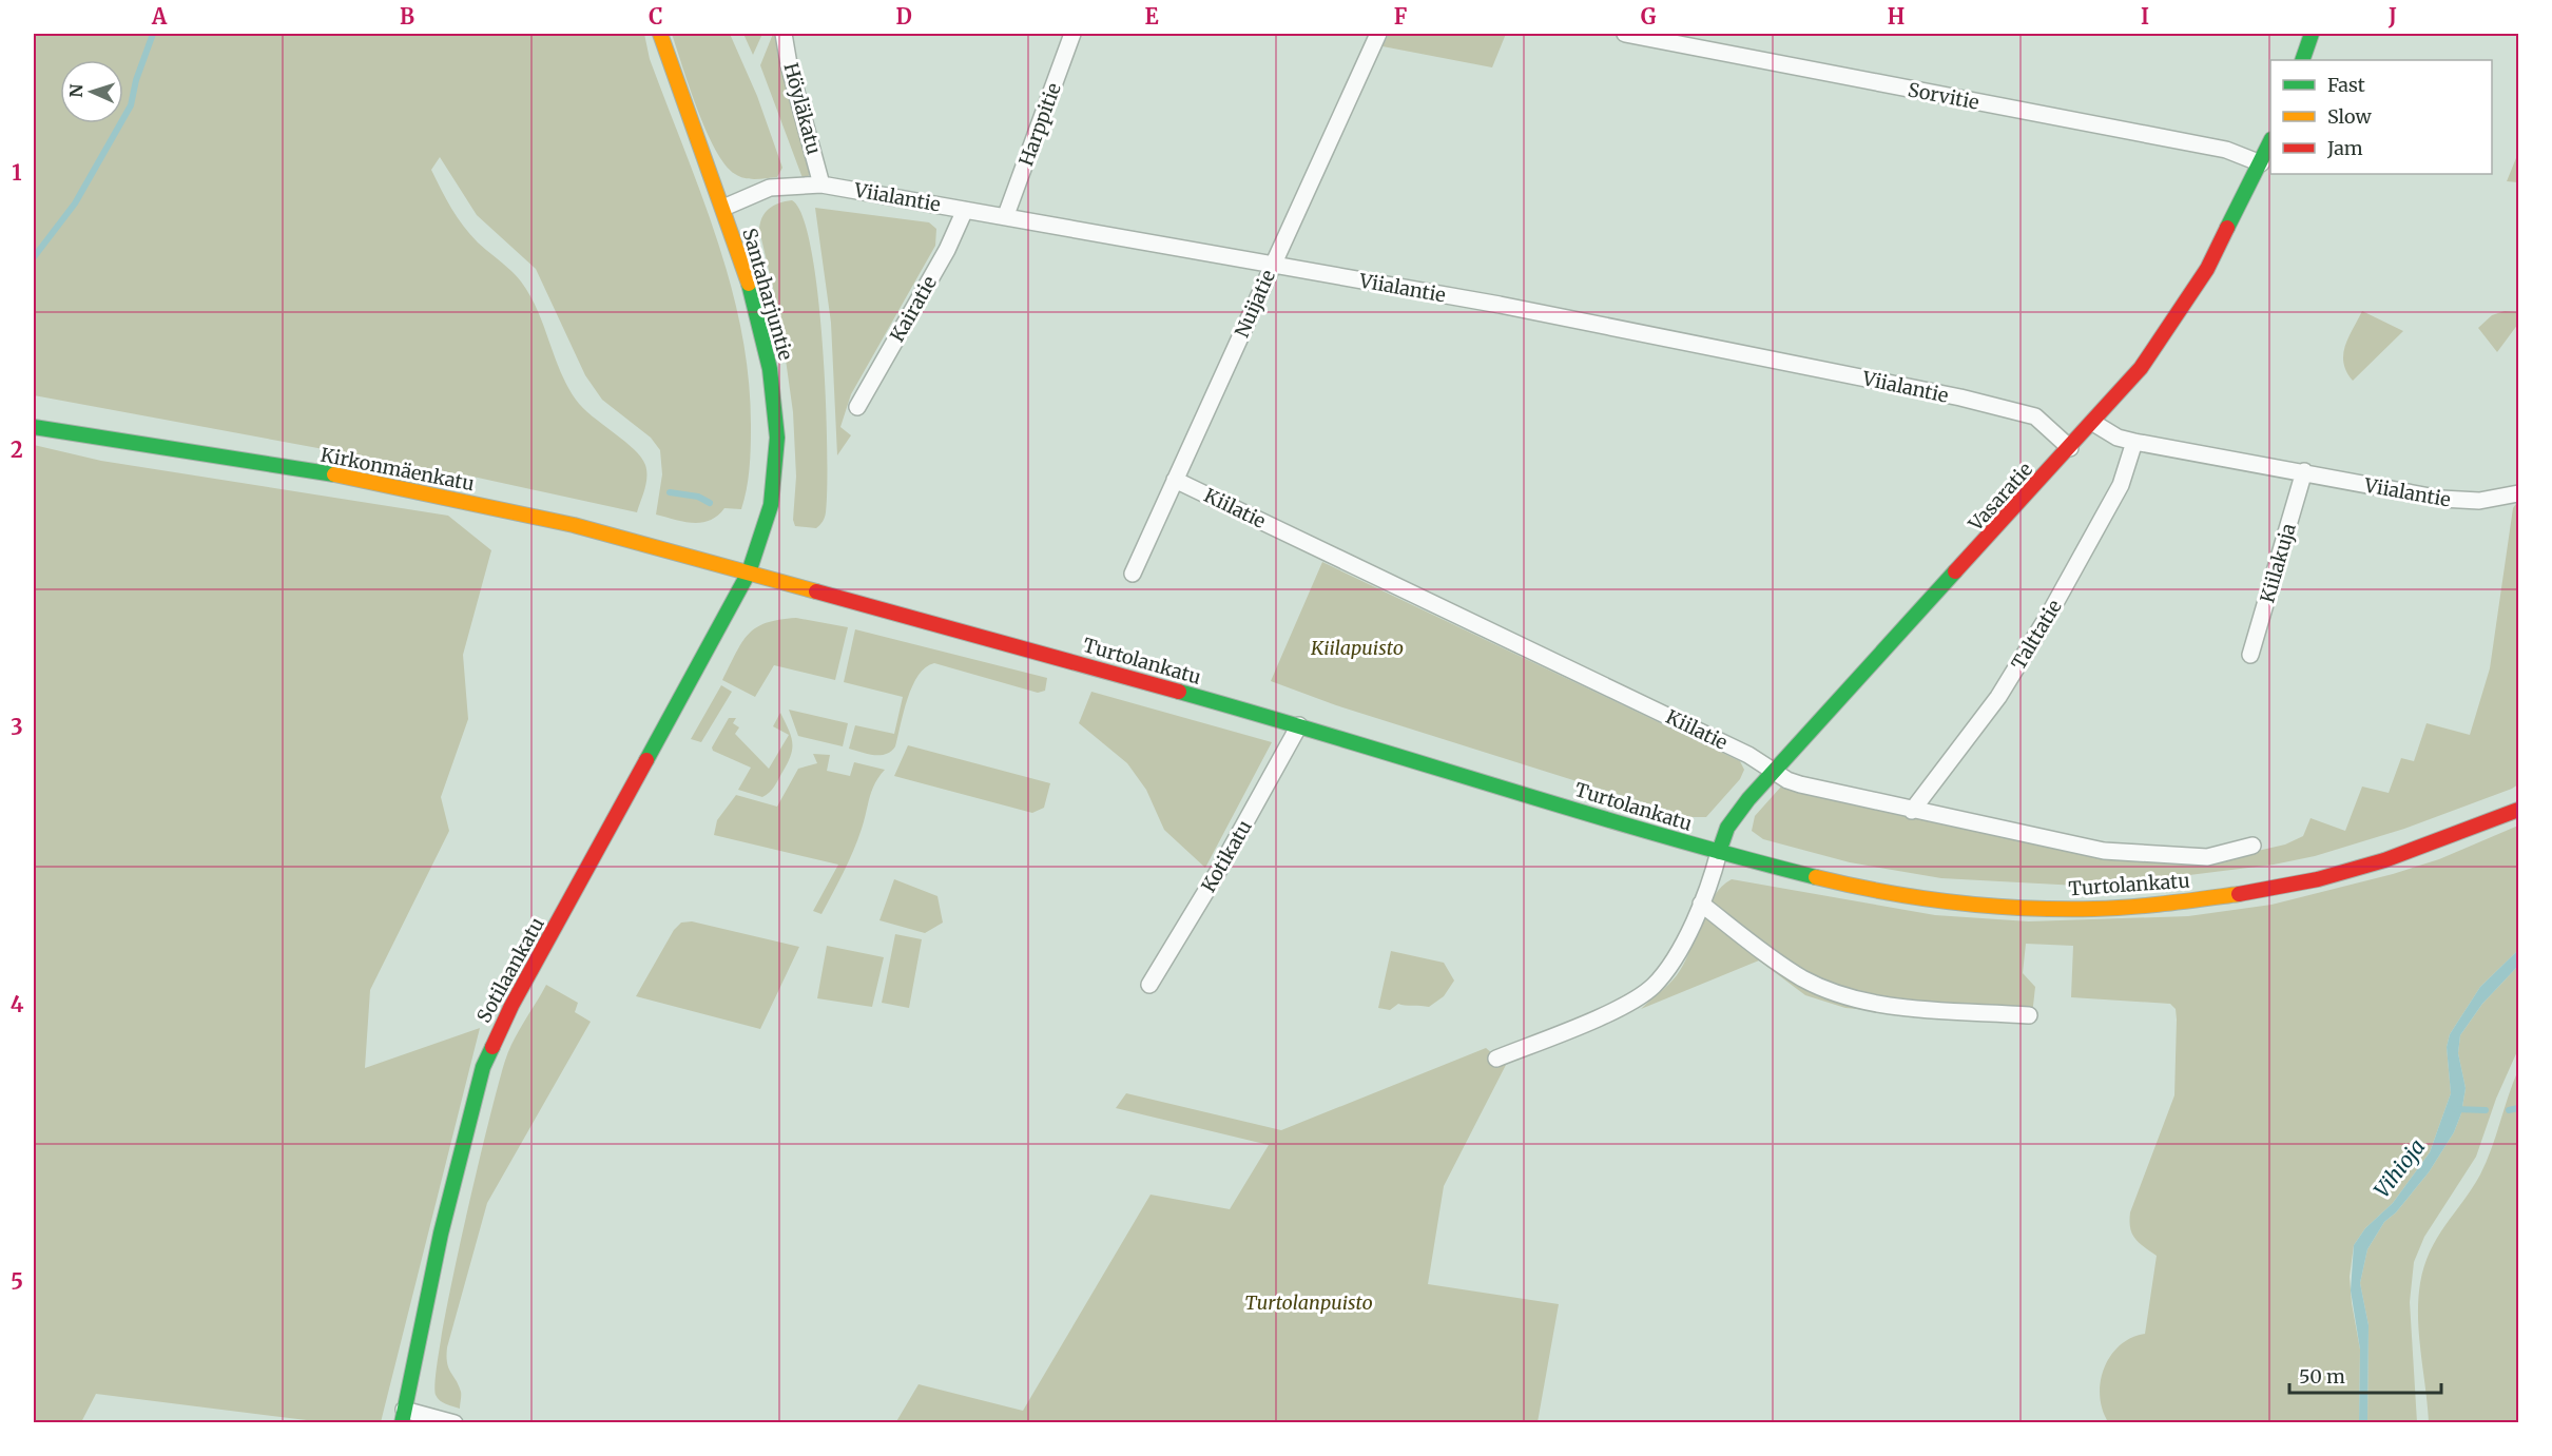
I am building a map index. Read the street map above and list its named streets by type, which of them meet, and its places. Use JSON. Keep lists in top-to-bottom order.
{
  "streets": {
    "main road": [
      "Santaharjuntie",
      "Kirkonmäenkatu",
      "Vasaratie",
      "Turtolankatu",
      "Sotilaankatu"
    ],
    "street": [
      "Sorvitie",
      "Höyläkatu",
      "Harppitie",
      "Viialantie",
      "Nuijatie",
      "Kairatie",
      "Kiilatie",
      "Kiilakuja",
      "Talttatie",
      "Kotikatu"
    ]
  },
  "crossings": [
    ["Sorvitie", "Vasaratie"],
    ["Höyläkatu", "Viialantie"],
    ["Harppitie", "Viialantie"],
    ["Viialantie", "Santaharjuntie"],
    ["Viialantie", "Nuijatie"],
    ["Viialantie", "Kairatie"],
    ["Viialantie", "Vasaratie"],
    ["Viialantie", "Kiilakuja"],
    ["Viialantie", "Talttatie"],
    ["Santaharjuntie", "Kirkonmäenkatu"],
    ["Santaharjuntie", "Turtolankatu"],
    ["Santaharjuntie", "Sotilaankatu"],
    ["Nuijatie", "Kiilatie"],
    ["Kirkonmäenkatu", "Turtolankatu"],
    ["Kirkonmäenkatu", "Sotilaankatu"],
    ["Vasaratie", "Kiilatie"],
    ["Vasaratie", "Turtolankatu"],
    ["Kiilatie", "Talttatie"],
    ["Turtolankatu", "Kotikatu"],
    ["Turtolankatu", "Sotilaankatu"]
  ],
  "water": ["Vihioja"],
  "parks": ["Kiilapuisto", "Turtolanpuisto"],
  "legend": ["Fast", "Slow", "Jam"],
  "scale_bar": "50 m",
  "north": "left",
  "grid": {
    "columns": [
      "A",
      "B",
      "C",
      "D",
      "E",
      "F",
      "G",
      "H",
      "I",
      "J"
    ],
    "rows": [
      "1",
      "2",
      "3",
      "4",
      "5"
    ]
  }
}
